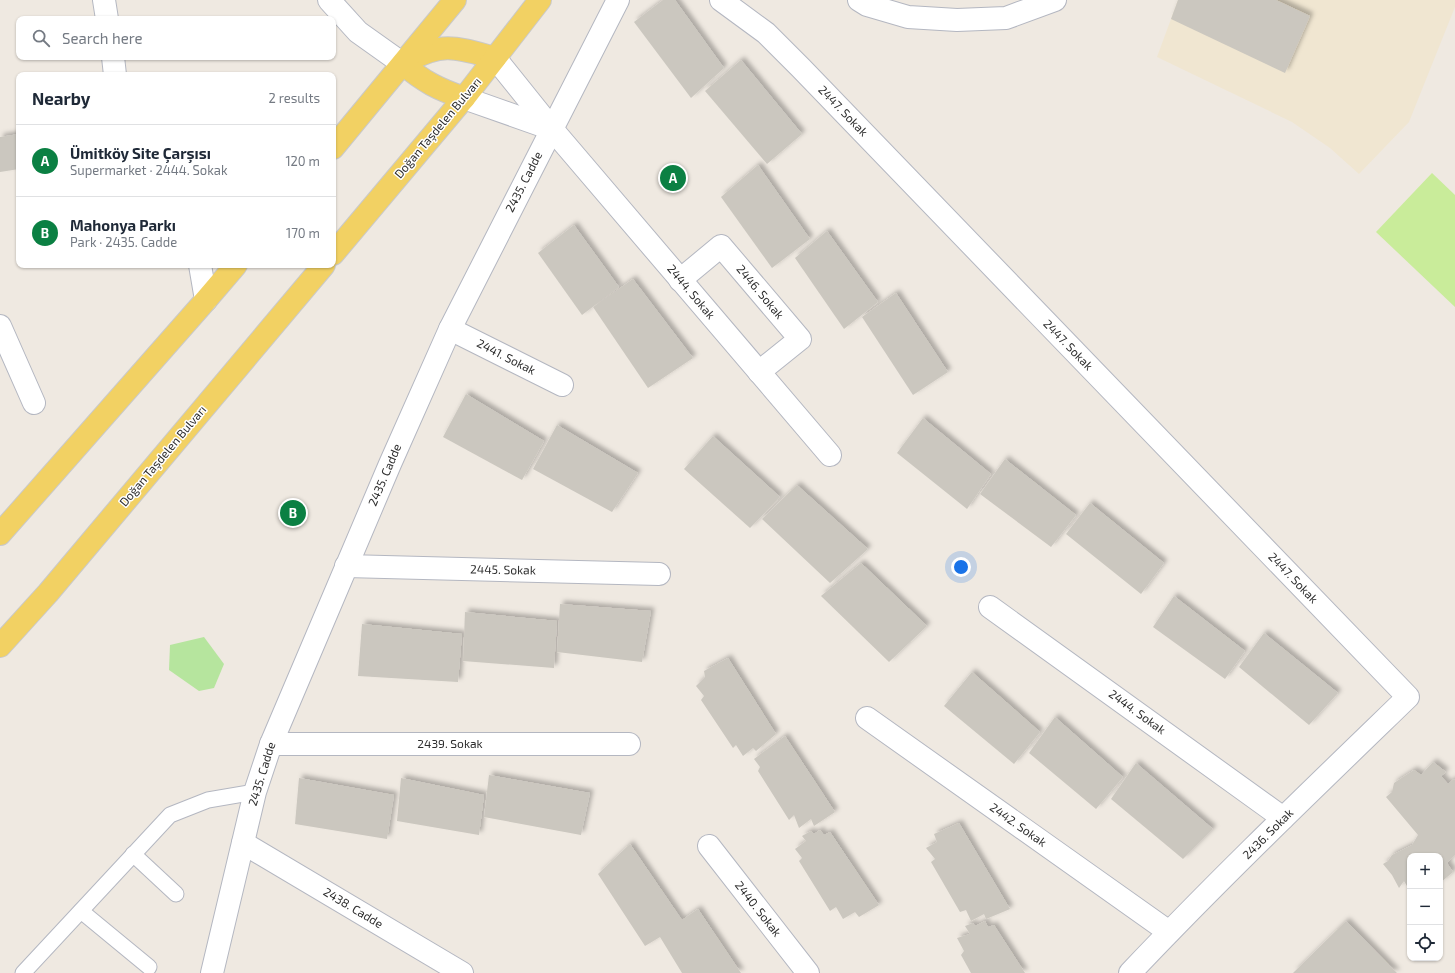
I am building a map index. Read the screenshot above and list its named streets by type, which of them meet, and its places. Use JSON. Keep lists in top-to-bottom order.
{
  "streets": {
    "main road": ["Doğan Taşdelen Bulvarı"],
    "street": [
      "2447. Sokak",
      "2435. Cadde",
      "2444. Sokak",
      "2446. Sokak",
      "2441. Sokak",
      "2445. Sokak",
      "2439. Sokak",
      "2442. Sokak",
      "2436. Sokak",
      "2438. Cadde",
      "2440. Sokak"
    ]
  },
  "crossings": [
    ["2447. Sokak", "2436. Sokak"],
    ["Doğan Taşdelen Bulvarı", "2444. Sokak"],
    ["2435. Cadde", "2444. Sokak"],
    ["2435. Cadde", "2441. Sokak"],
    ["2435. Cadde", "2445. Sokak"],
    ["2435. Cadde", "2439. Sokak"],
    ["2435. Cadde", "2438. Cadde"],
    ["2444. Sokak", "2446. Sokak"],
    ["2444. Sokak", "2436. Sokak"],
    ["2442. Sokak", "2436. Sokak"]
  ],
  "page": {
    "search": "Search here",
    "heading": ["Nearby", "2 results"],
    "list": [
      {
        "mark": "A",
        "name": "Ümitköy Site Çarşısı",
        "note": "Supermarket · 2444. Sokak",
        "value": "120 m"
      },
      {
        "mark": "B",
        "name": "Mahonya Parkı",
        "note": "Park · 2435. Cadde",
        "value": "170 m"
      }
    ],
    "pins": ["A", "B"],
    "map_buttons": ["+", "−"]
  }
}
